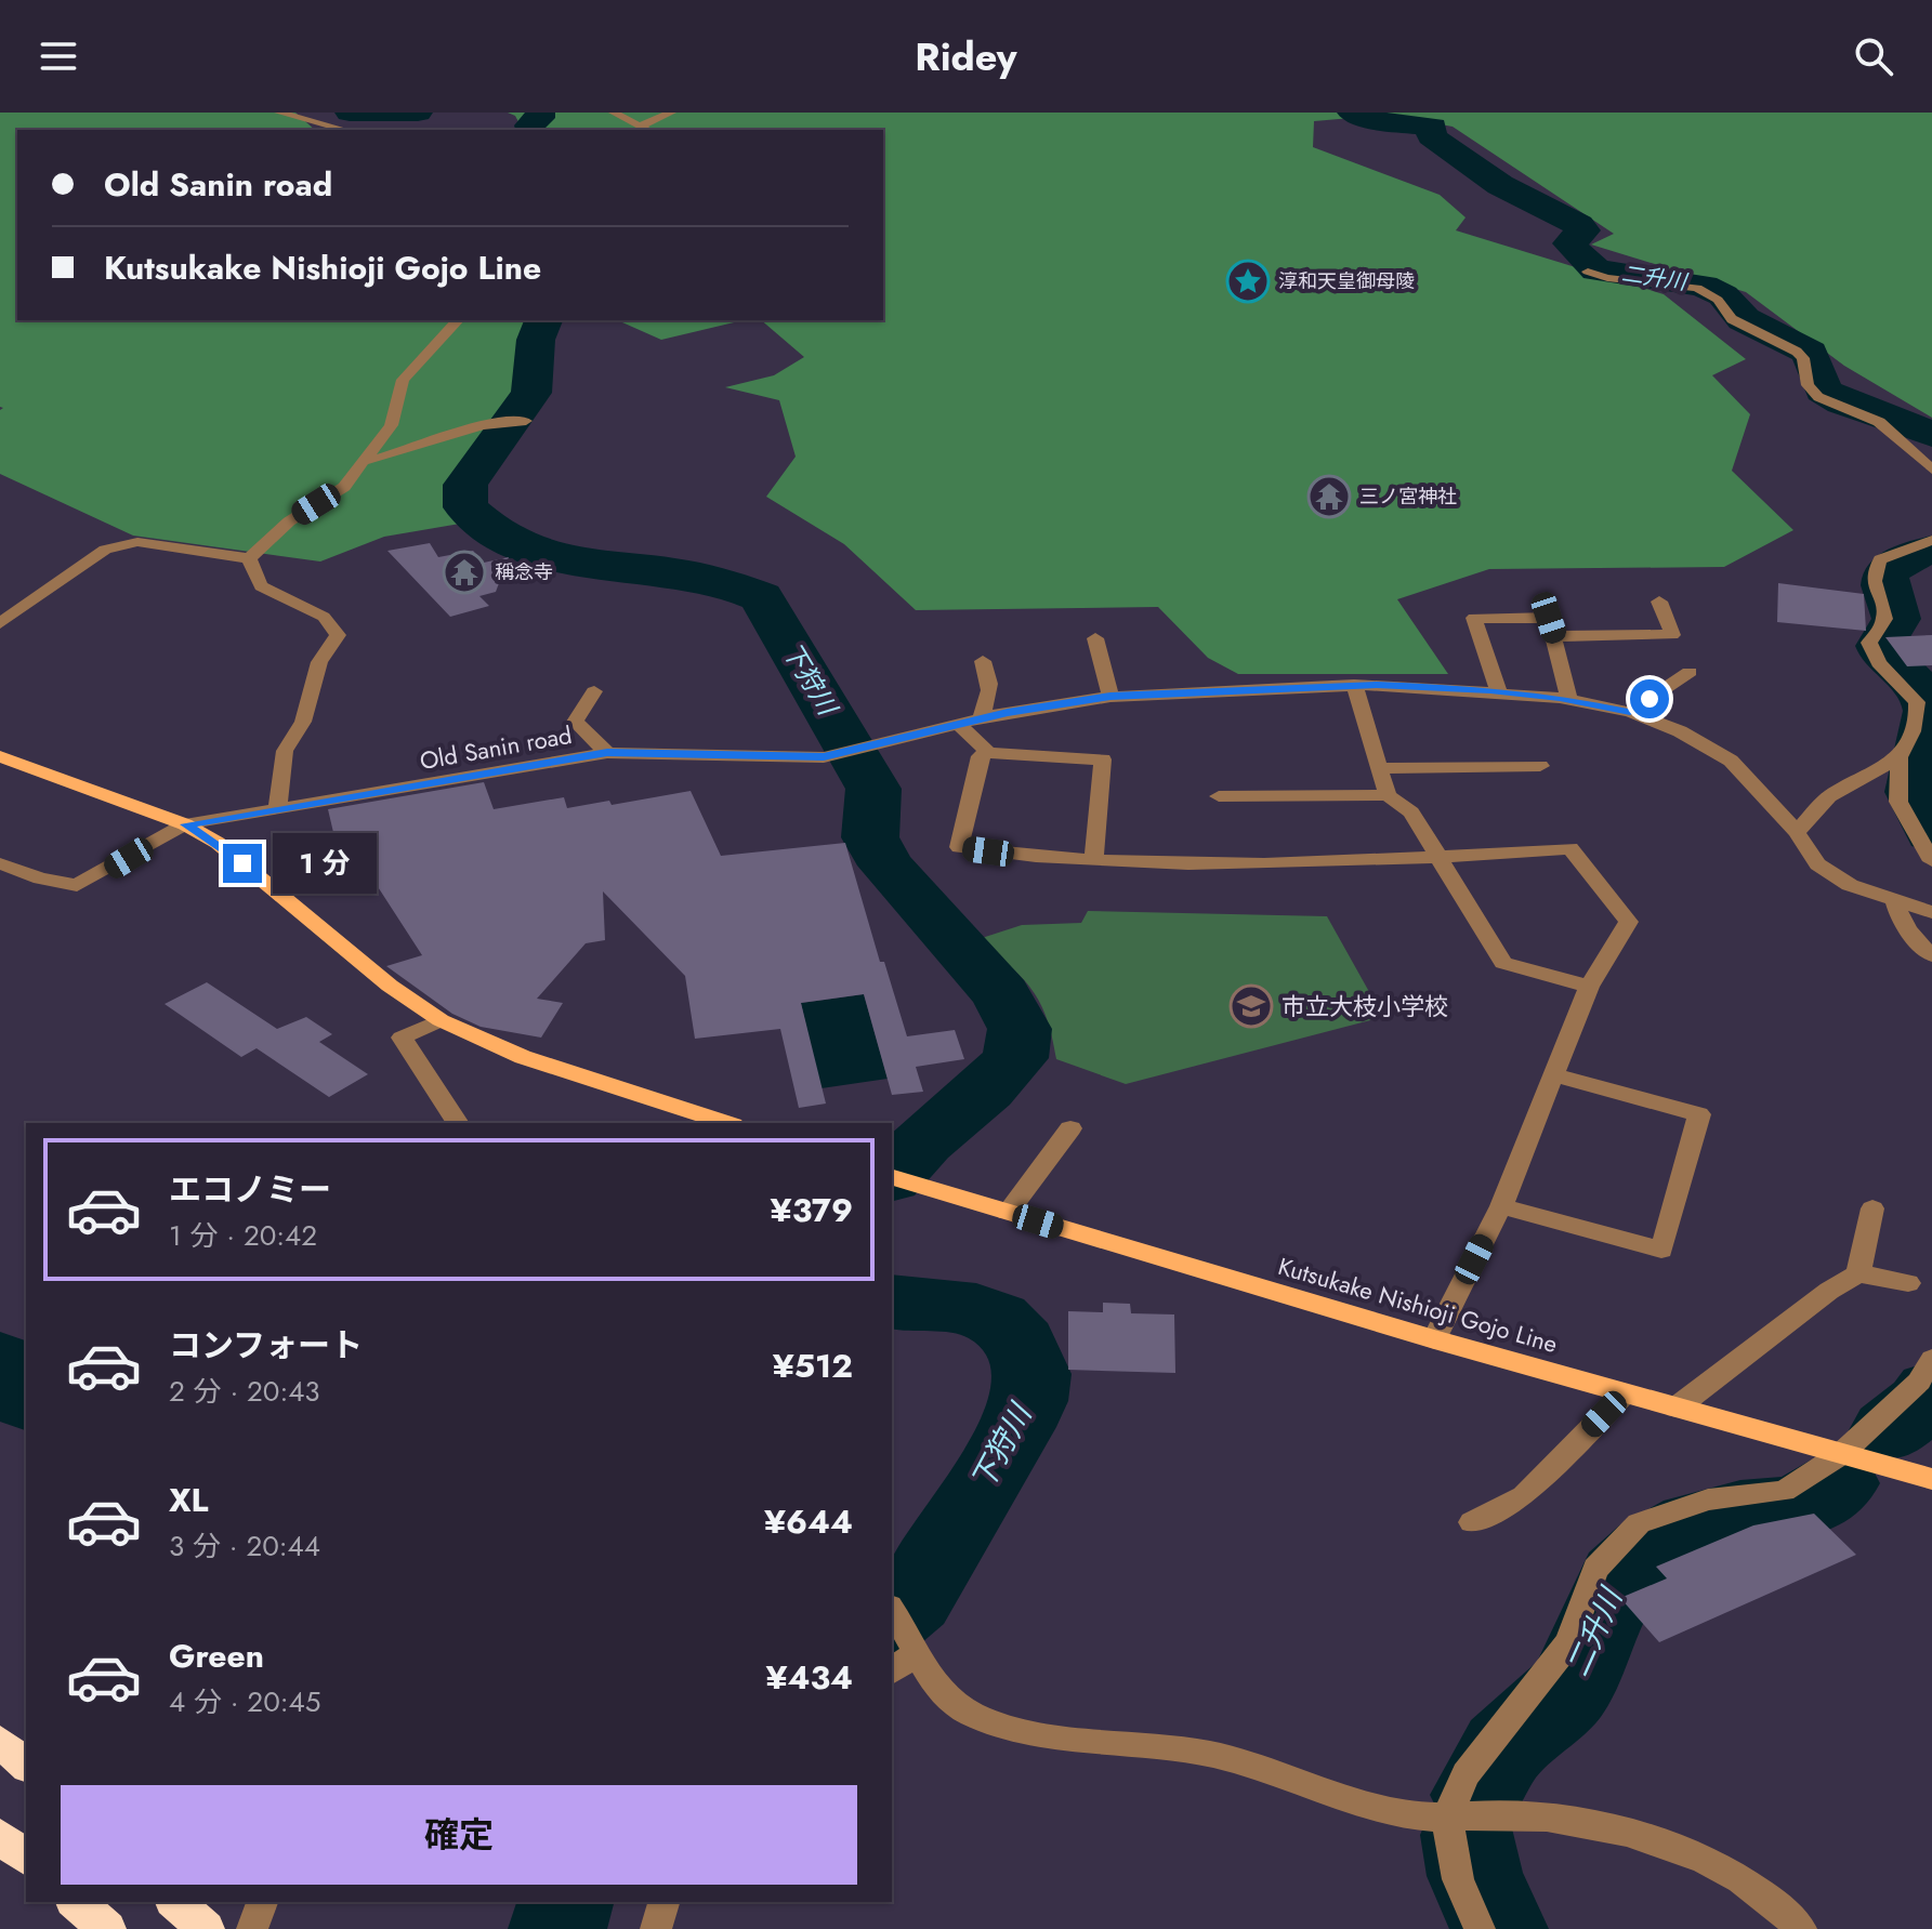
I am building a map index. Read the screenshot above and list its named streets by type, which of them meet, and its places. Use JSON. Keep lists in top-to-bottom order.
{
  "streets": {
    "main road": ["Kutsukake Nishioji Gojo Line"],
    "street": ["Old Sanin road"]
  },
  "water": ["二升川", "下狩川"],
  "places": {
    "place": ["淳和天皇御母陵"],
    "temple": ["三ノ宮神社", "稱念寺"],
    "school or university": ["市立大枝小学校"]
  },
  "page": {
    "header": "Ridey",
    "banner": ["Old Sanin road", "Kutsukake Nishioji Gojo Line"],
    "bubble": "1 分",
    "list": [
      {
        "name": "エコノミー",
        "note": "1 分 · 20:42",
        "value": "¥379"
      },
      {
        "name": "コンフォート",
        "note": "2 分 · 20:43",
        "value": "¥512"
      },
      {
        "name": "XL",
        "note": "3 分 · 20:44",
        "value": "¥644"
      },
      {
        "name": "Green",
        "note": "4 分 · 20:45",
        "value": "¥434"
      }
    ],
    "buttons": "確定"
  }
}
